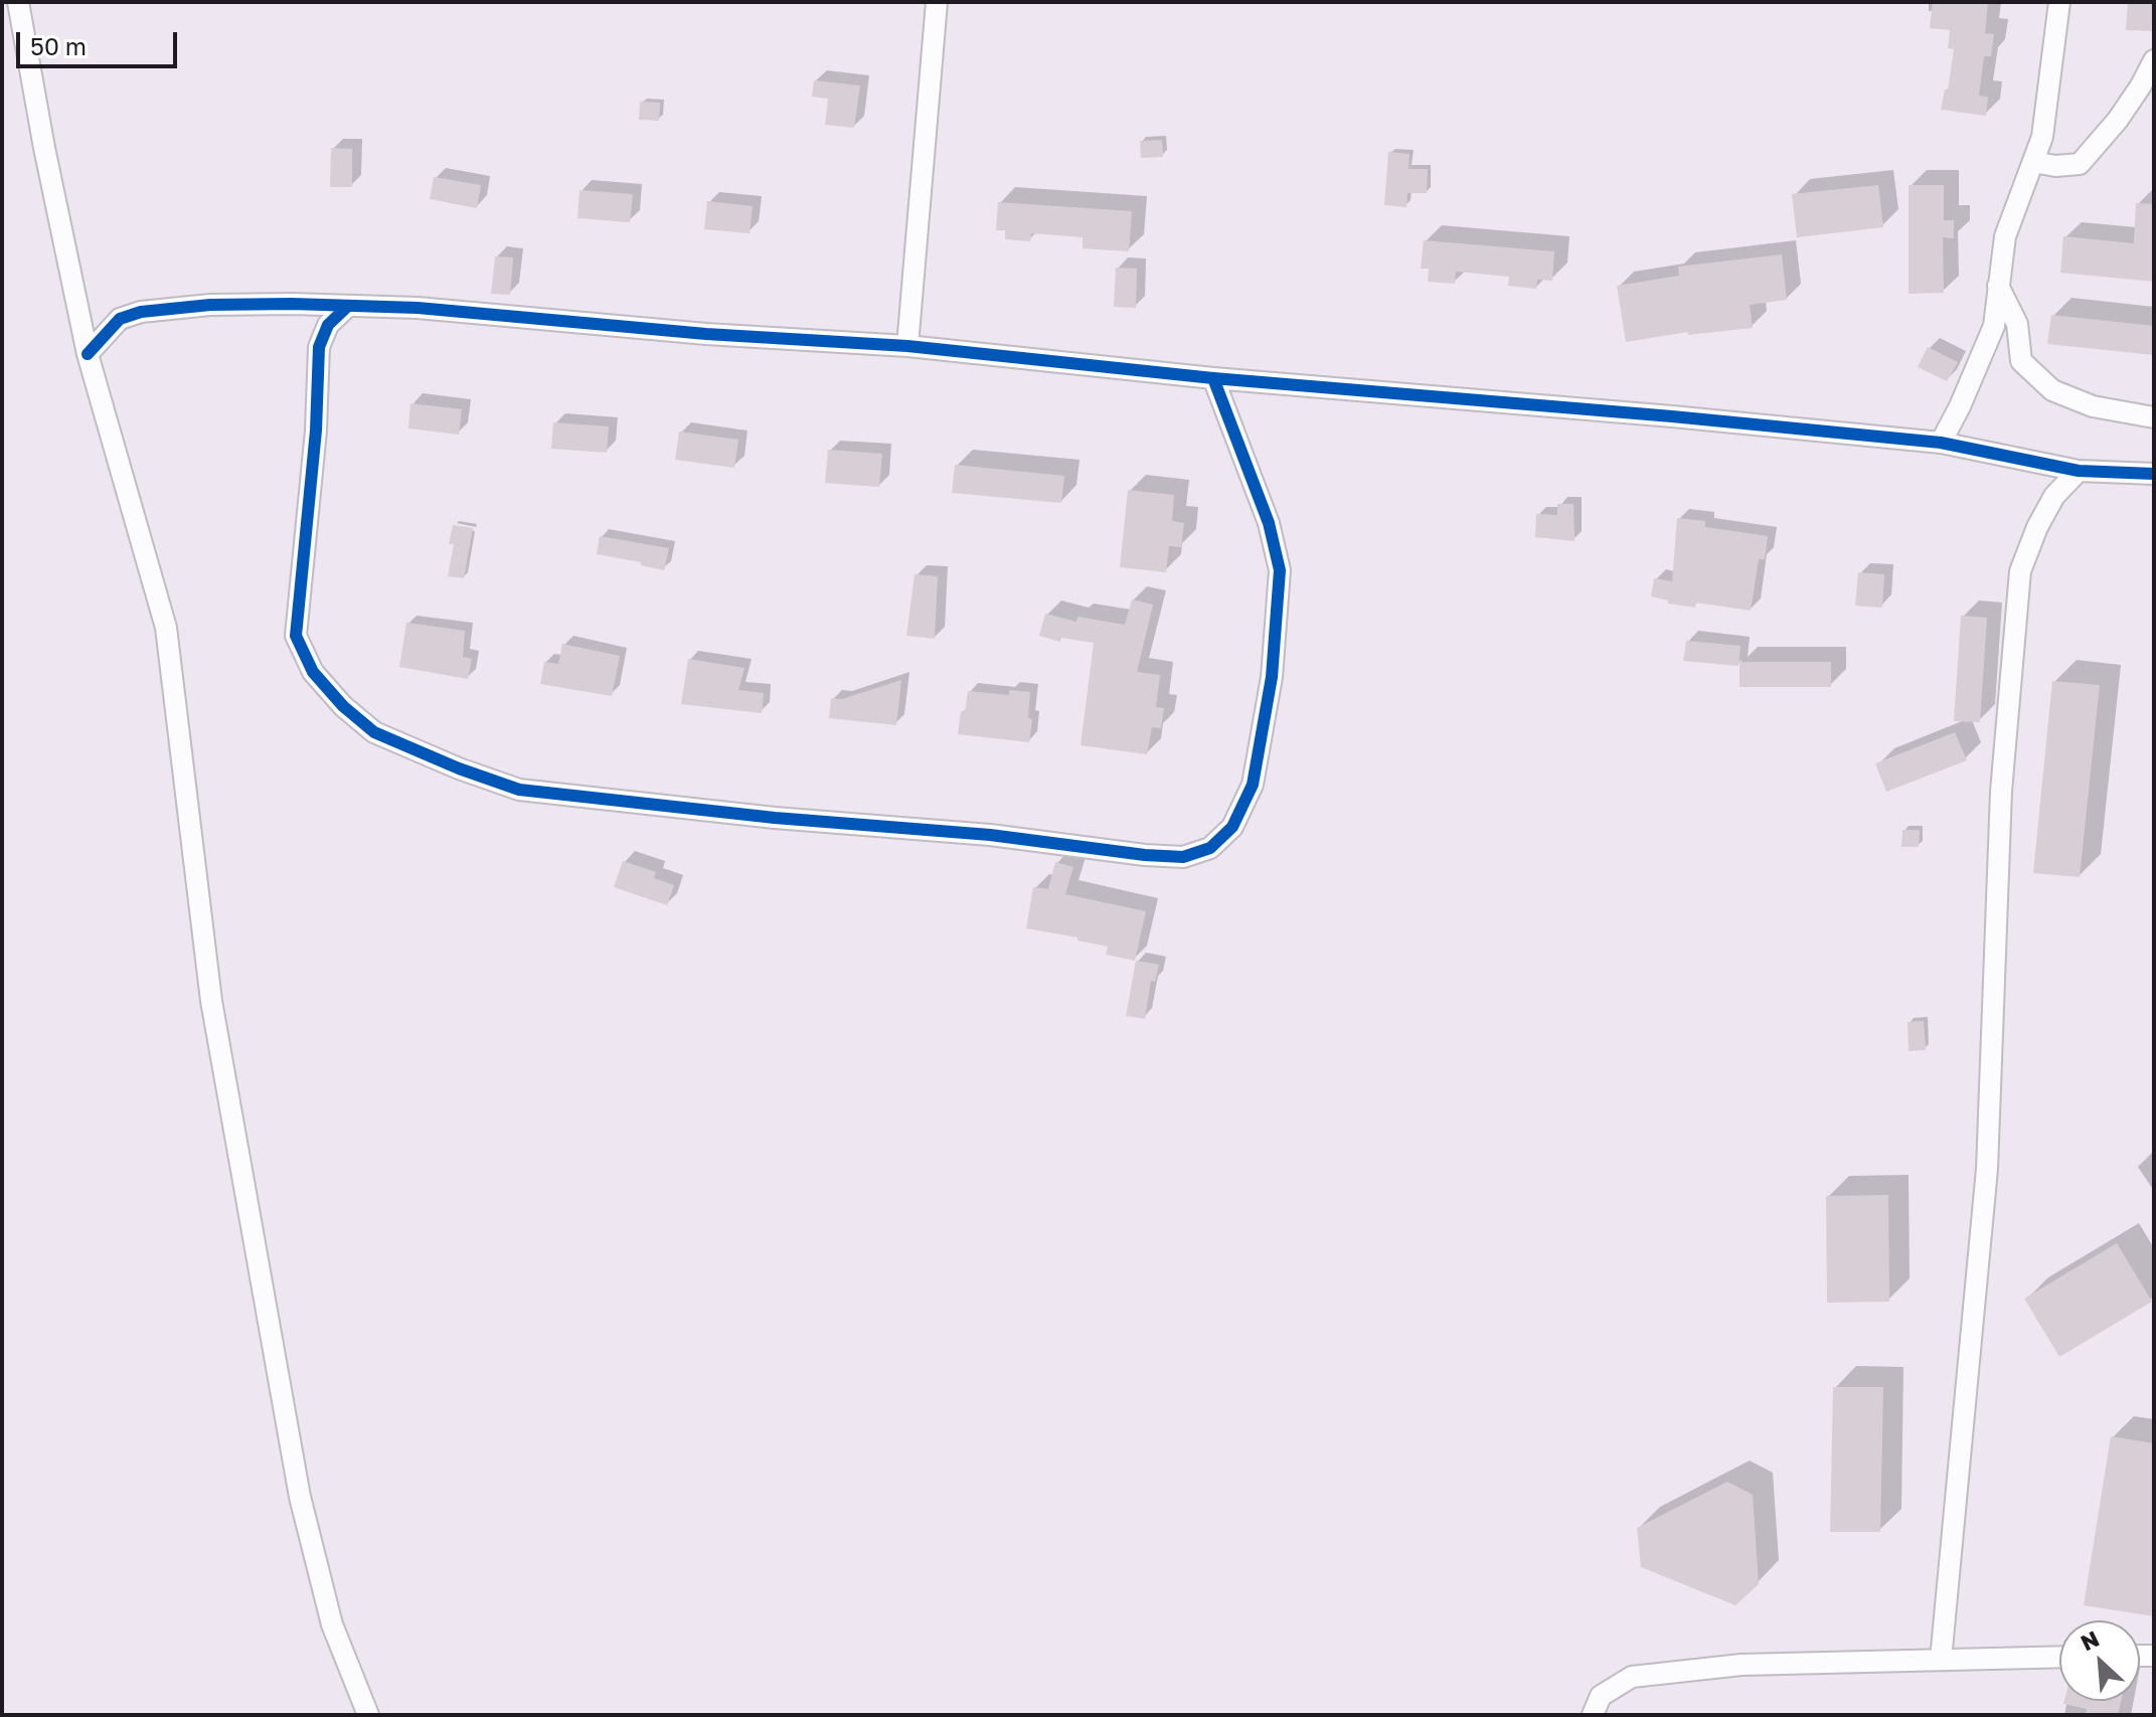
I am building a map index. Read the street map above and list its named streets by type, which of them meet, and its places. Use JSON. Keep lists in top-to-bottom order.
{
  "scale_bar": "50 m",
  "north": "top left"
}
